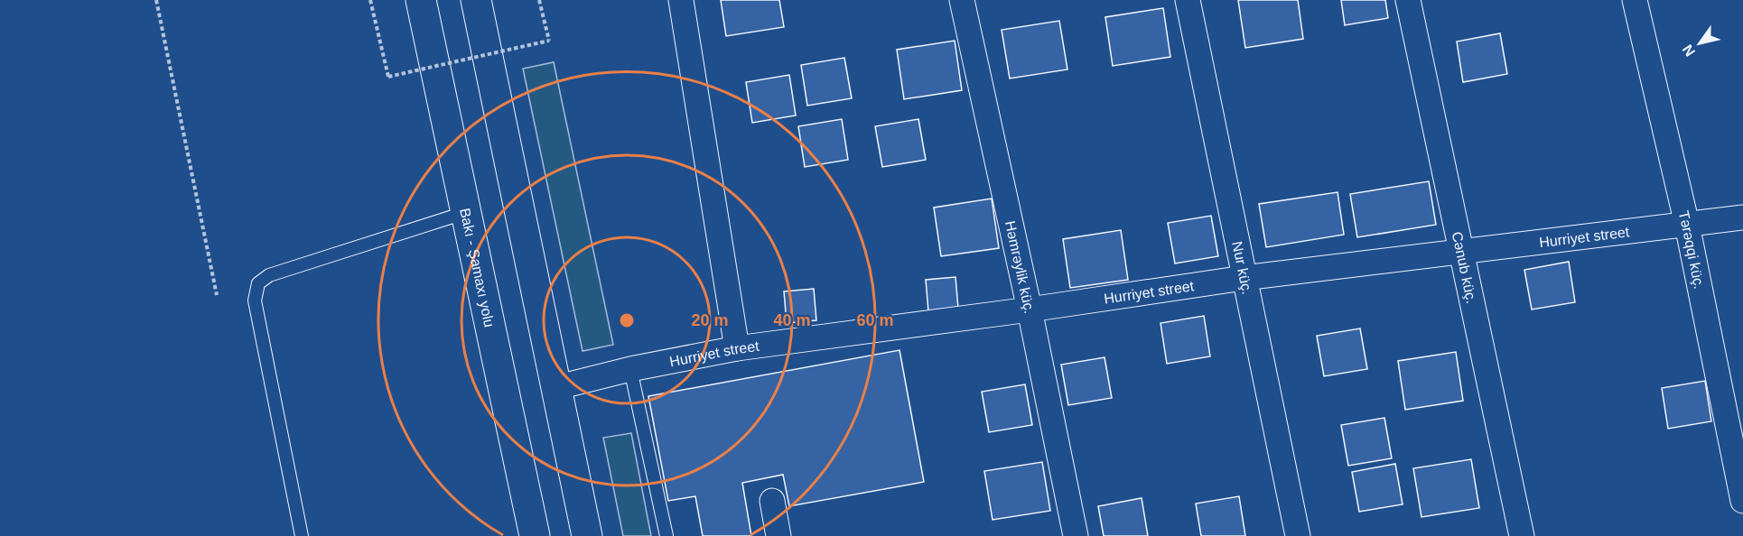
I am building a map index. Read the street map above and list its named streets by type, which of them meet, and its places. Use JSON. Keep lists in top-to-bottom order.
{
  "streets": {
    "highway": ["Bakı - Şamaxı yolu"],
    "street": [
      "Hurriyet street",
      "Tərəqqi küç.",
      "Həmrəylik küç.",
      "Nur küç.",
      "Cənub küç."
    ]
  },
  "crossings": [
    ["Hurriyet street", "Tərəqqi küç."],
    ["Hurriyet street", "Həmrəylik küç."],
    ["Hurriyet street", "Nur küç."],
    ["Hurriyet street", "Cənub küç."]
  ],
  "north": "bottom left",
  "rings": ["20 m", "40 m", "60 m"]
}
